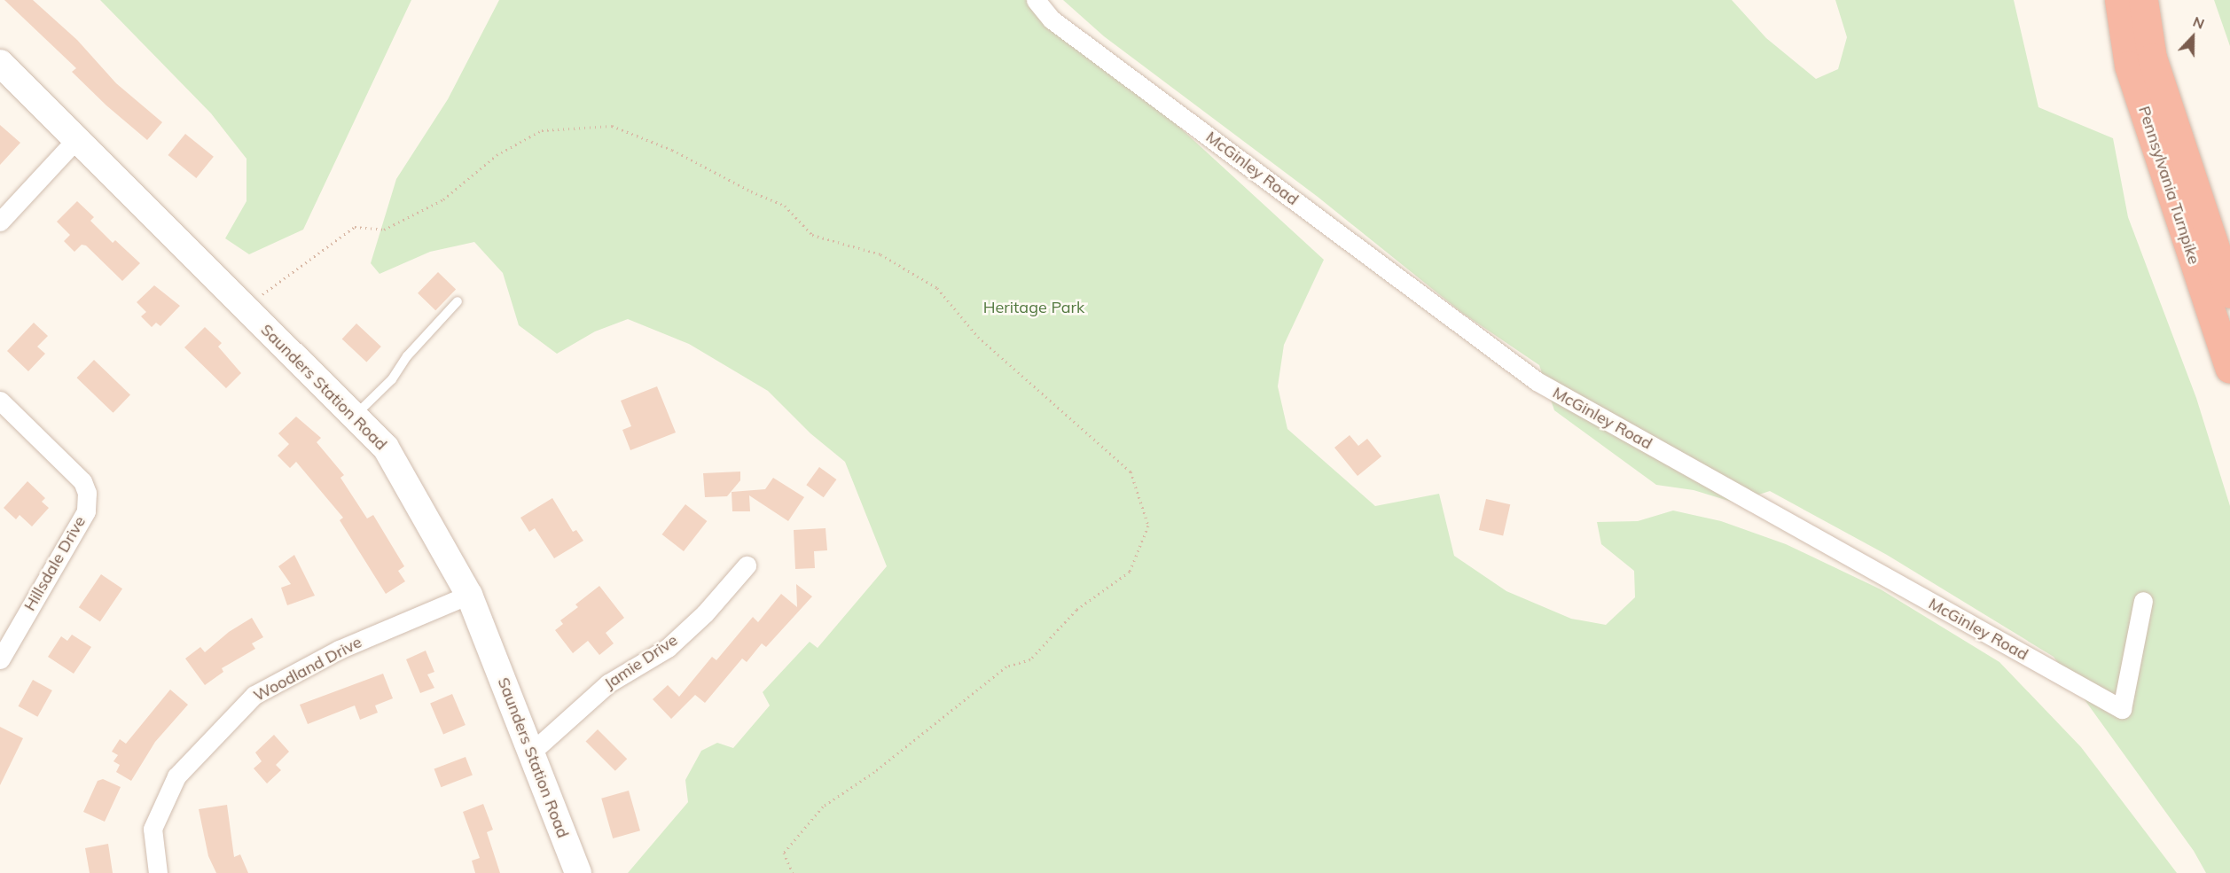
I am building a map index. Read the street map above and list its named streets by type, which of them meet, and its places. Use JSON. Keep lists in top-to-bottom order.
{
  "streets": {
    "highway": ["Pennsylvania Turnpike"],
    "street": [
      "McGinley Road",
      "Saunders Station Road",
      "Hillsdale Drive",
      "Jamie Drive",
      "Woodland Drive"
    ]
  },
  "crossings": [
    ["Saunders Station Road", "Jamie Drive"],
    ["Saunders Station Road", "Woodland Drive"]
  ],
  "parks": ["Heritage Park"],
  "north": "top"
}
